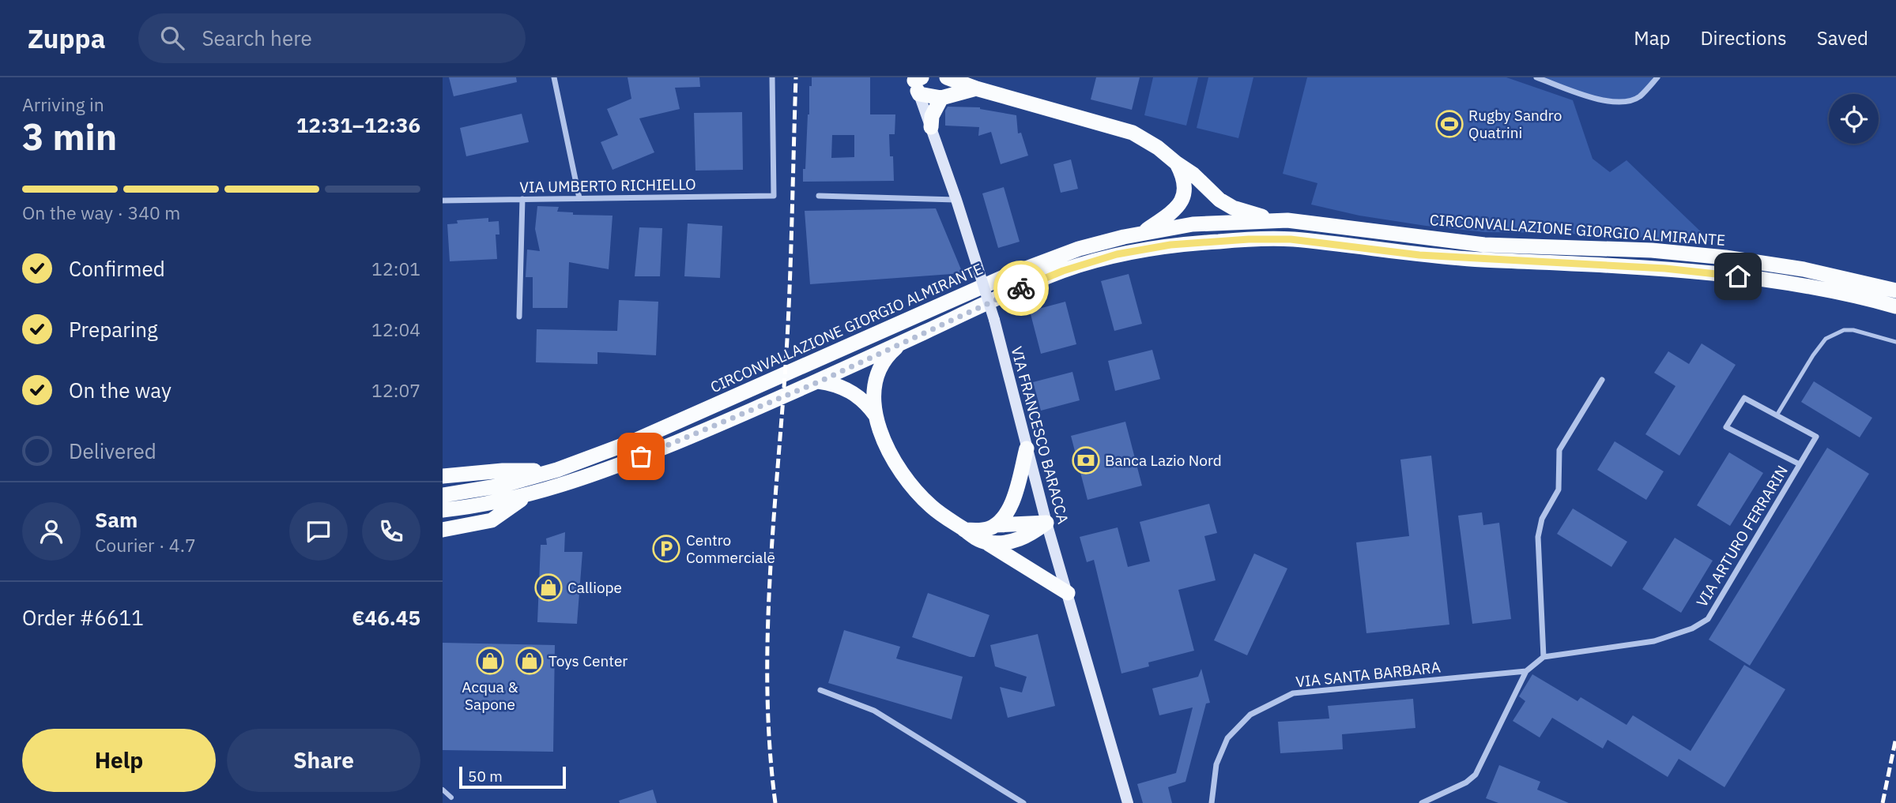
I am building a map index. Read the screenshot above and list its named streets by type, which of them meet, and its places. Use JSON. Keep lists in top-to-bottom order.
{
  "streets": {
    "highway": ["CIRCONVALLAZIONE GIORGIO ALMIRANTE"],
    "main road": ["VIA FRANCESCO BARACCA"],
    "street": ["VIA UMBERTO RICHIELLO", "VIA ARTURO FERRARIN", "VIA SANTA BARBARA"]
  },
  "places": {
    "sports": ["Rugby Sandro Quatrini"],
    "bank": ["Banca Lazio Nord"],
    "parking": ["Centro Commerciale"],
    "shop": ["Calliope", "Acqua & Sapone", "Toys Center"]
  },
  "scale_bar": "50 m",
  "page": {
    "header": "Zuppa",
    "search": "Search here",
    "nav": ["Map", "Directions", "Saved"],
    "heading": ["3 min", "Arriving in", "12:31–12:36"],
    "panel": [
      "Sam",
      "Courier · 4.7",
      "Order #6611",
      "€46.45"
    ],
    "bar": "On the way · 340 m",
    "list": [
      ["Confirmed", "12:01"],
      ["Preparing", "12:04"],
      ["On the way", "12:07"],
      "Delivered"
    ],
    "buttons": ["Help", "Share"],
    "scale": "50 m"
  }
}
